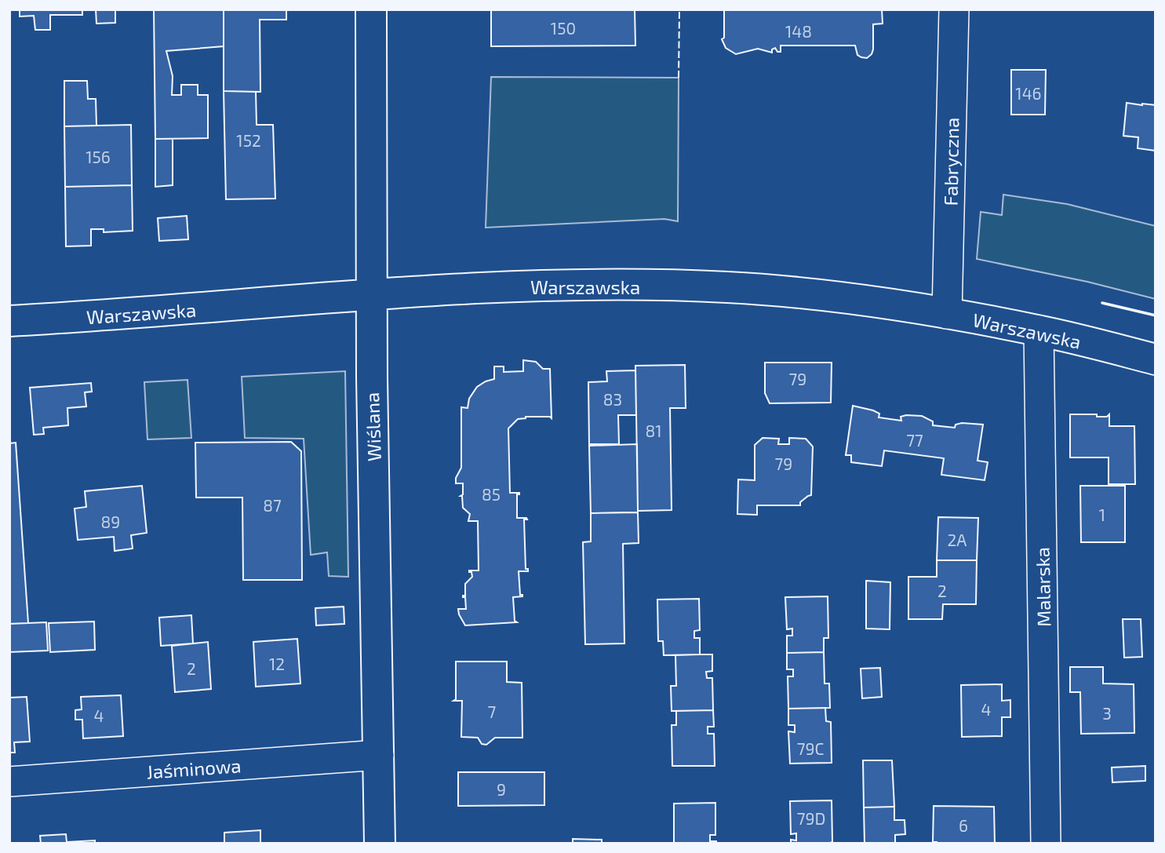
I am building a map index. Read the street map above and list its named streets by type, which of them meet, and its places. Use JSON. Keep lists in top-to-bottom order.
{
  "streets": {
    "street": [
      "Fabryczna",
      "Warszawska",
      "Wiślana",
      "Malarska",
      "Jaśminowa"
    ]
  },
  "crossings": [
    ["Fabryczna", "Warszawska"],
    ["Warszawska", "Wiślana"],
    ["Warszawska", "Malarska"],
    ["Wiślana", "Jaśminowa"]
  ],
  "house_numbers": [
    "150",
    "148",
    "146",
    "152",
    "156",
    "79",
    "83",
    "81",
    "77",
    "79",
    "85",
    "87",
    "1",
    "89",
    "2A",
    "2",
    "12",
    "2",
    "4",
    "7",
    "3",
    "4",
    "79C",
    "9",
    "79D",
    "6"
  ]
}
